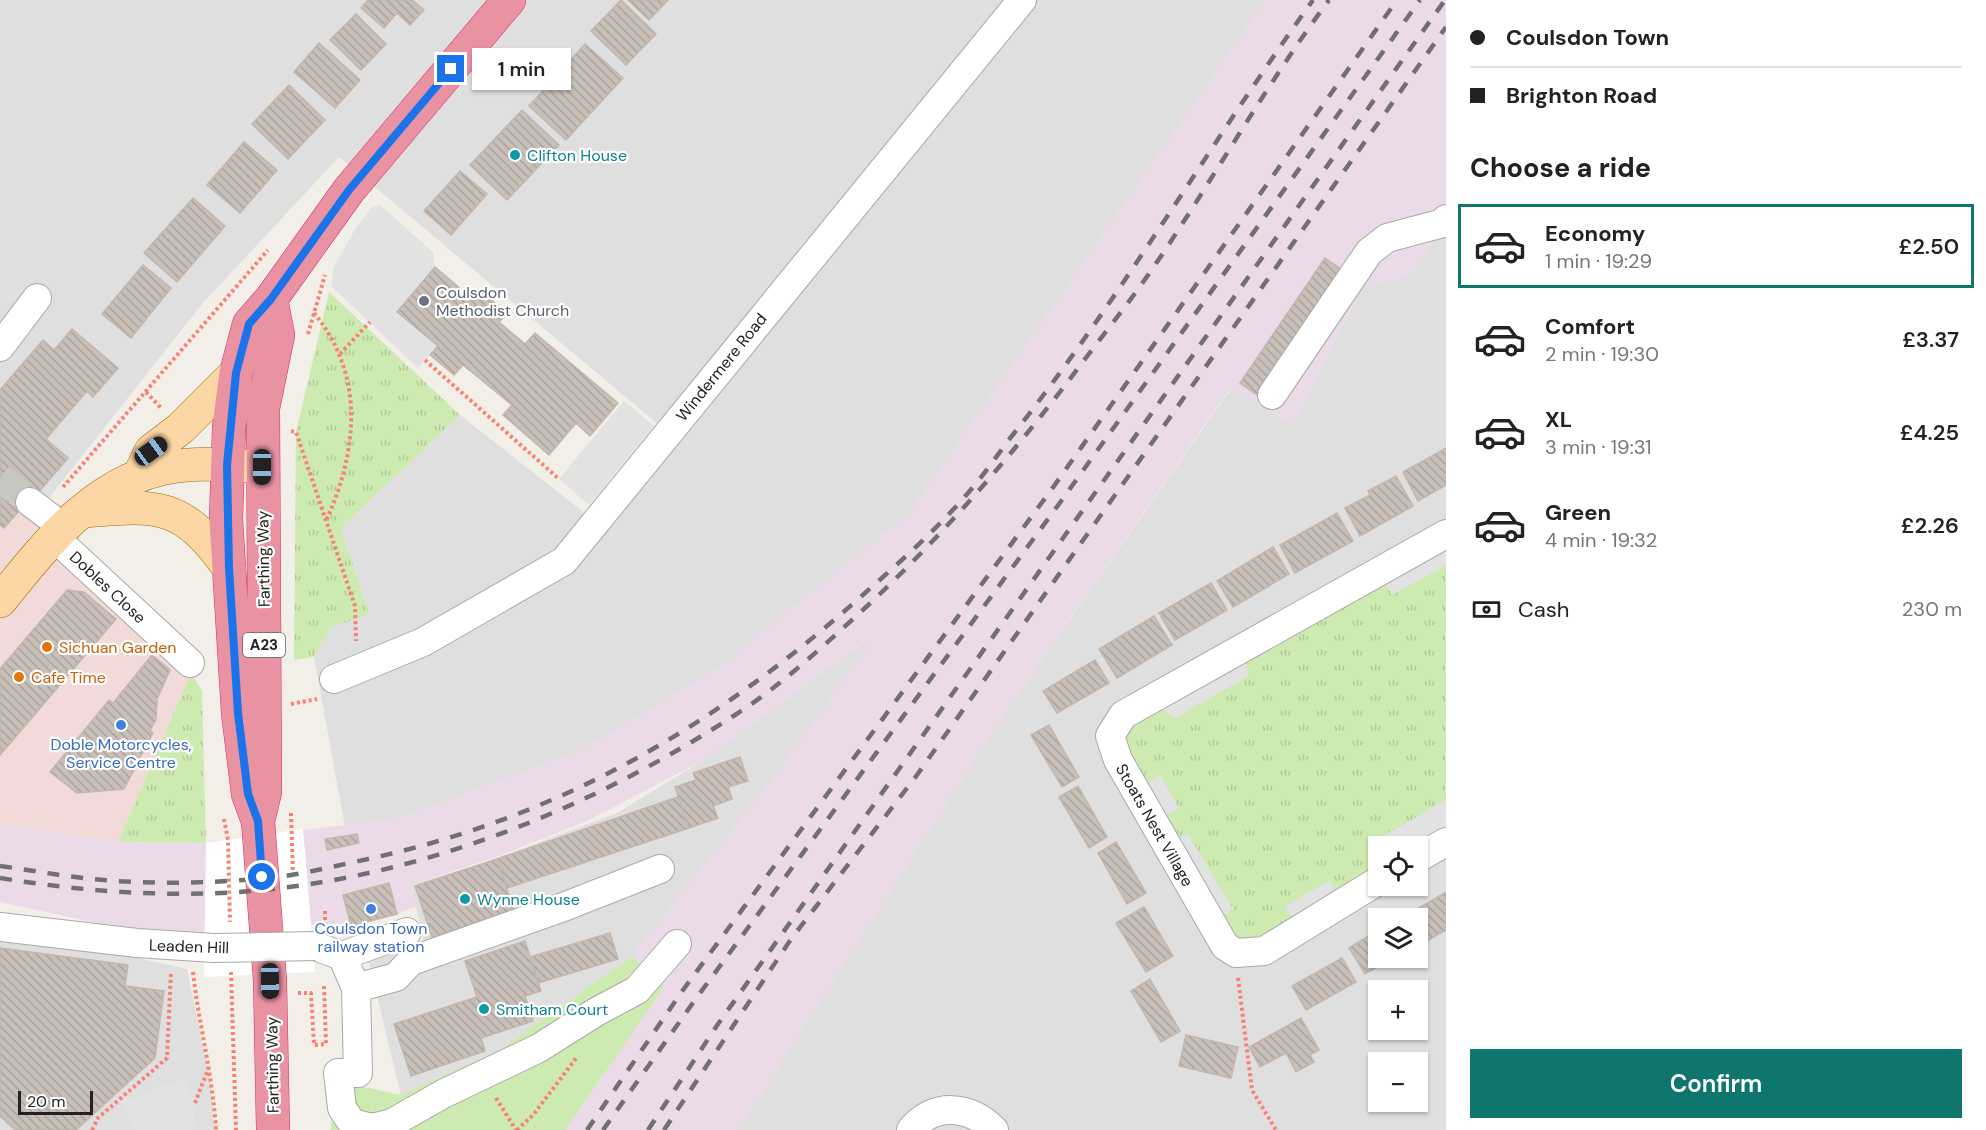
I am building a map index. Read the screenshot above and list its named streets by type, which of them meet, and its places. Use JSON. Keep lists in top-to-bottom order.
{
  "streets": {
    "highway": ["Farthing Way", "A23"],
    "street": [
      "Windermere Road",
      "Dobles Close",
      "Stoats Nest Village",
      "Leaden Hill"
    ]
  },
  "crossings": [
    ["Farthing Way", "A23"]
  ],
  "places": [
    "Clifton House",
    "Coulsdon Methodist Church",
    "Sichuan Garden",
    "Cafe Time",
    "Doble Motorcycles, Service Centre",
    "Wynne House",
    "Coulsdon Town railway station",
    "Smitham Court"
  ],
  "scale_bar": "20 m",
  "page": {
    "banner": ["Coulsdon Town", "Brighton Road"],
    "bubble": "1 min",
    "heading": "Choose a ride",
    "list": [
      {
        "name": "Economy",
        "note": "1 min · 19:29",
        "value": "£2.50"
      },
      {
        "name": "Comfort",
        "note": "2 min · 19:30",
        "value": "£3.37"
      },
      {
        "name": "XL",
        "note": "3 min · 19:31",
        "value": "£4.25"
      },
      {
        "name": "Green",
        "note": "4 min · 19:32",
        "value": "£2.26"
      }
    ],
    "pay": ["Cash", "230 m"],
    "map_buttons": ["+", "−"],
    "buttons": "Confirm",
    "scale": "20 m"
  }
}
